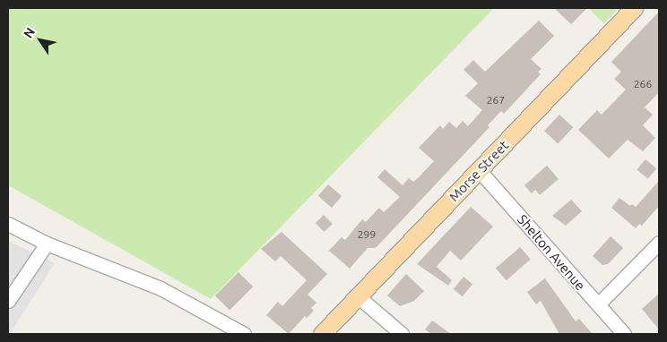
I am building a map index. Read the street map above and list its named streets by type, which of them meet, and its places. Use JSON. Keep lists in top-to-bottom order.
{
  "streets": {
    "main road": ["Morse Street"],
    "street": ["Shelton Avenue"]
  },
  "crossings": [
    ["Morse Street", "Shelton Avenue"]
  ],
  "house_numbers": ["266", "267", "299"],
  "north": "top left"
}
